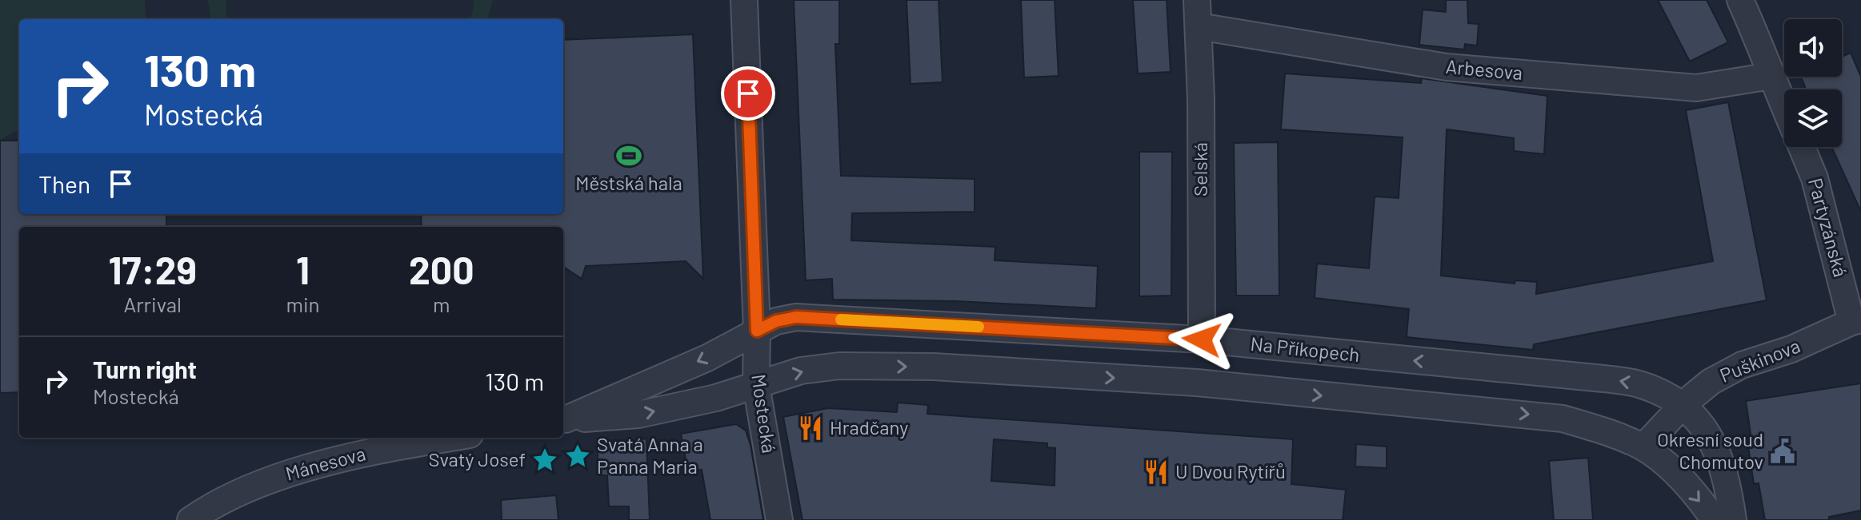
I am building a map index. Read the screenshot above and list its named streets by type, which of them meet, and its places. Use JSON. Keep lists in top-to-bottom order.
{
  "streets": {
    "street": [
      "Arbesova",
      "Selská",
      "Partyzánská",
      "Na Příkopech",
      "Puškinova",
      "Mostecká",
      "Mánesova"
    ]
  },
  "crossings": [
    ["Arbesova", "Selská"],
    ["Arbesova", "Partyzánská"],
    ["Selská", "Na Příkopech"],
    ["Partyzánská", "Puškinova"],
    ["Na Příkopech", "Puškinova"],
    ["Na Příkopech", "Mostecká"]
  ],
  "places": {
    "sports": ["Městská hala"],
    "restaurant": ["Hradčany", "U Dvou Rytířů"],
    "public building": ["Okresní soud Chomutov"],
    "place": ["Svatá Anna a Panna Maria", "Svatý Josef"]
  },
  "page": {
    "turn": ["130 m", "Mostecká"],
    "then": "Then",
    "eta": [
      "17:29",
      "Arrival",
      "1",
      "min",
      "200",
      "m"
    ],
    "list": [
      {
        "name": "Turn right",
        "note": "Mostecká",
        "value": "130 m"
      }
    ]
  }
}
